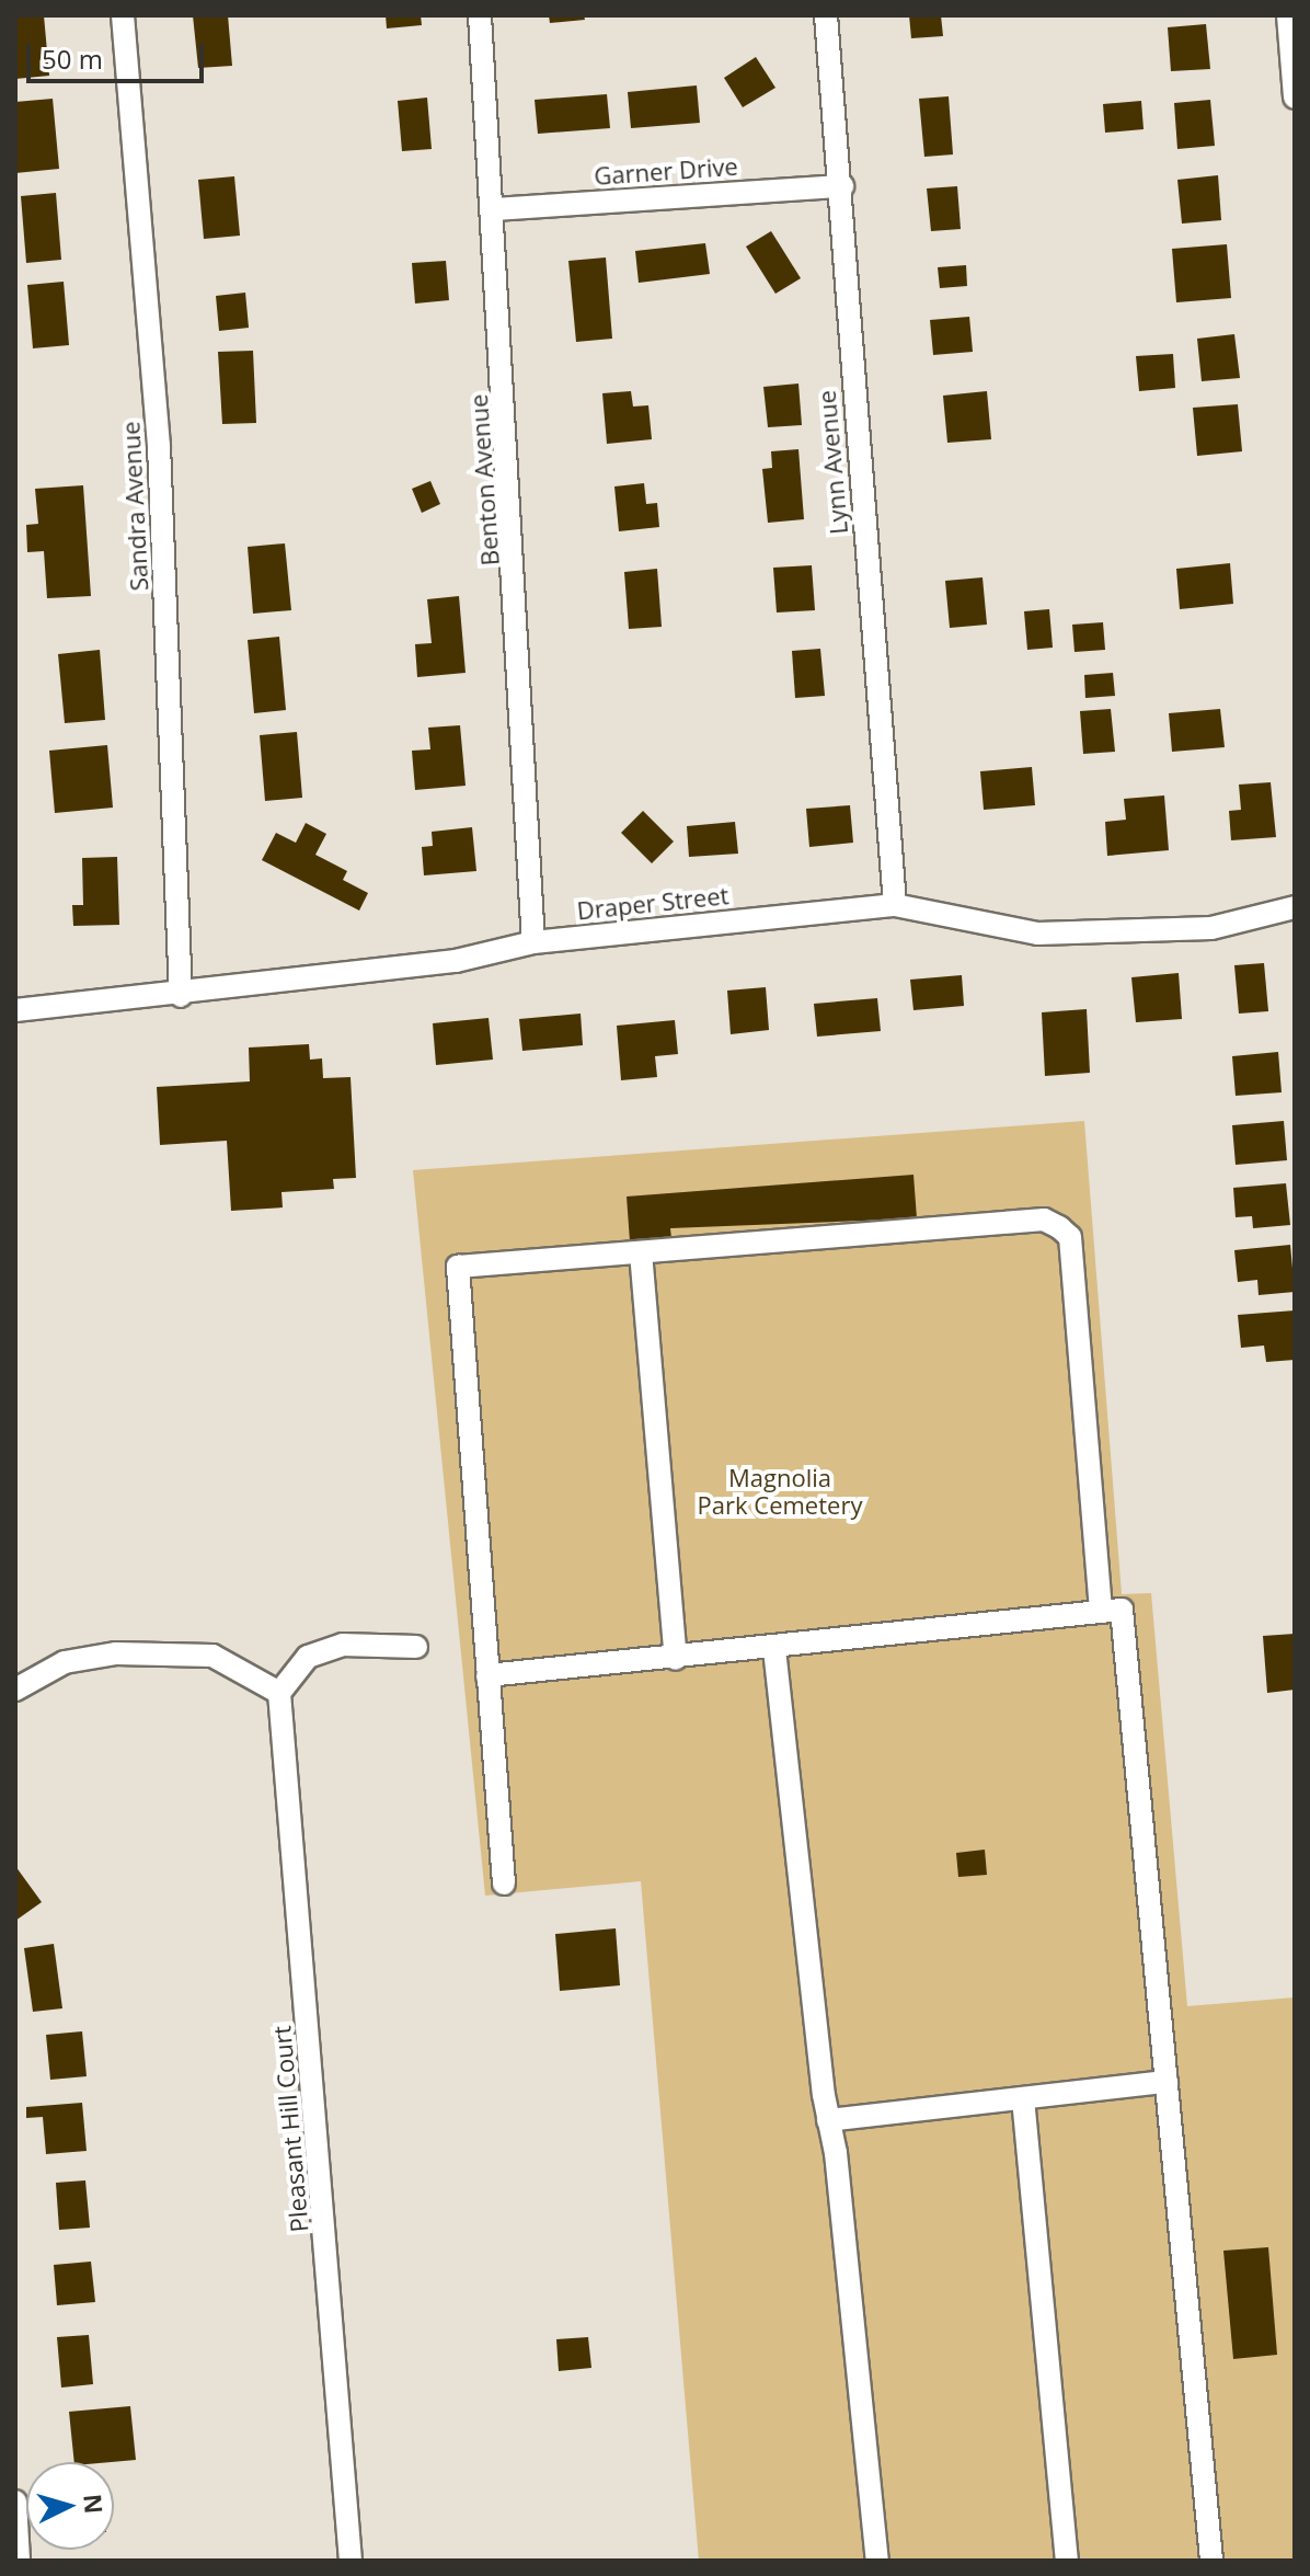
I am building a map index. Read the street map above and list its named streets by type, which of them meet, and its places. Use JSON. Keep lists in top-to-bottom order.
{
  "streets": {
    "street": [
      "Garner Drive",
      "Lynn Avenue",
      "Benton Avenue",
      "Sandra Avenue",
      "Draper Street",
      "Pleasant Hill Court"
    ]
  },
  "crossings": [
    ["Garner Drive", "Lynn Avenue"],
    ["Garner Drive", "Benton Avenue"],
    ["Lynn Avenue", "Draper Street"],
    ["Benton Avenue", "Draper Street"],
    ["Sandra Avenue", "Draper Street"]
  ],
  "parks": ["Magnolia Park Cemetery"],
  "scale_bar": "50 m",
  "north": "right"
}
